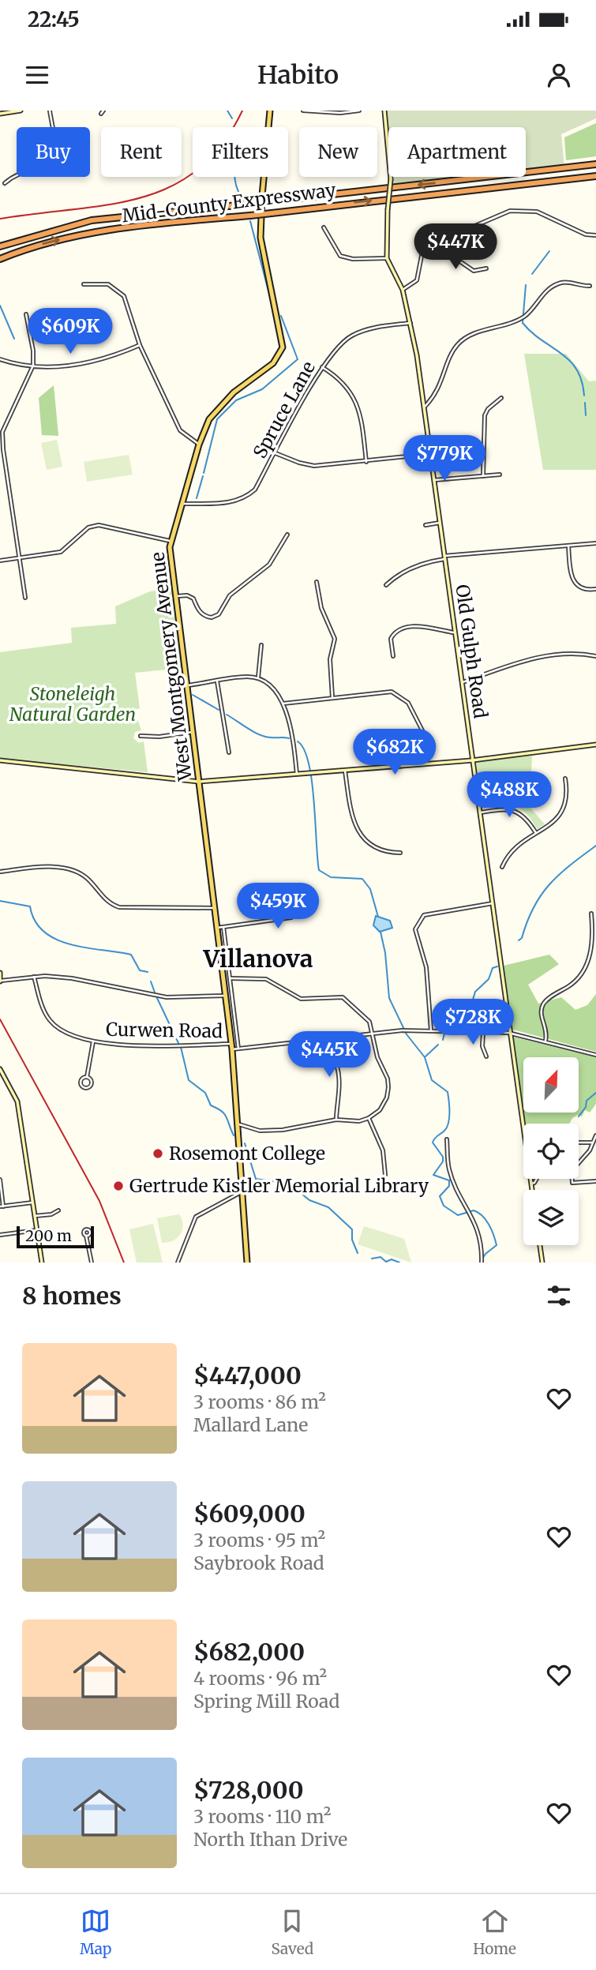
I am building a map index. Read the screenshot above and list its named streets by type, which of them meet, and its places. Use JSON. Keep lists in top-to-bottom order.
{
  "streets": {
    "highway": ["Mid-County Expressway"],
    "main road": ["West Montgomery Avenue"],
    "street": ["Spruce Lane", "Old Gulph Road", "Curwen Road"]
  },
  "crossings": [
    ["Spruce Lane", "Old Gulph Road"],
    ["Spruce Lane", "West Montgomery Avenue"],
    ["Old Gulph Road", "Curwen Road"],
    ["West Montgomery Avenue", "Curwen Road"]
  ],
  "districts": ["Villanova"],
  "parks": ["Stoneleigh Natural Garden"],
  "places": ["Rosemont College", "Gertrude Kistler Memorial Library"],
  "scale_bar": "200 m",
  "north": "top right",
  "page": {
    "status": "22:45",
    "header": "Habito",
    "chip": [
      "Buy",
      "Rent",
      "Filters",
      "New",
      "Apartment"
    ],
    "price": [
      "$447K",
      "$609K",
      "$779K",
      "$682K",
      "$488K",
      "$459K",
      "$728K",
      "$445K"
    ],
    "scale": "200 m",
    "heading": "8 homes",
    "list": [
      {
        "name": "$447,000",
        "note": "3 rooms · 86 m² · Mallard Lane"
      },
      {
        "name": "$609,000",
        "note": "3 rooms · 95 m² · Saybrook Road"
      },
      {
        "name": "$682,000",
        "note": "4 rooms · 96 m² · Spring Mill Road"
      },
      {
        "name": "$728,000",
        "note": "3 rooms · 110 m² · North Ithan Drive"
      }
    ],
    "tabs": ["Map", "Saved", "Home"]
  }
}
